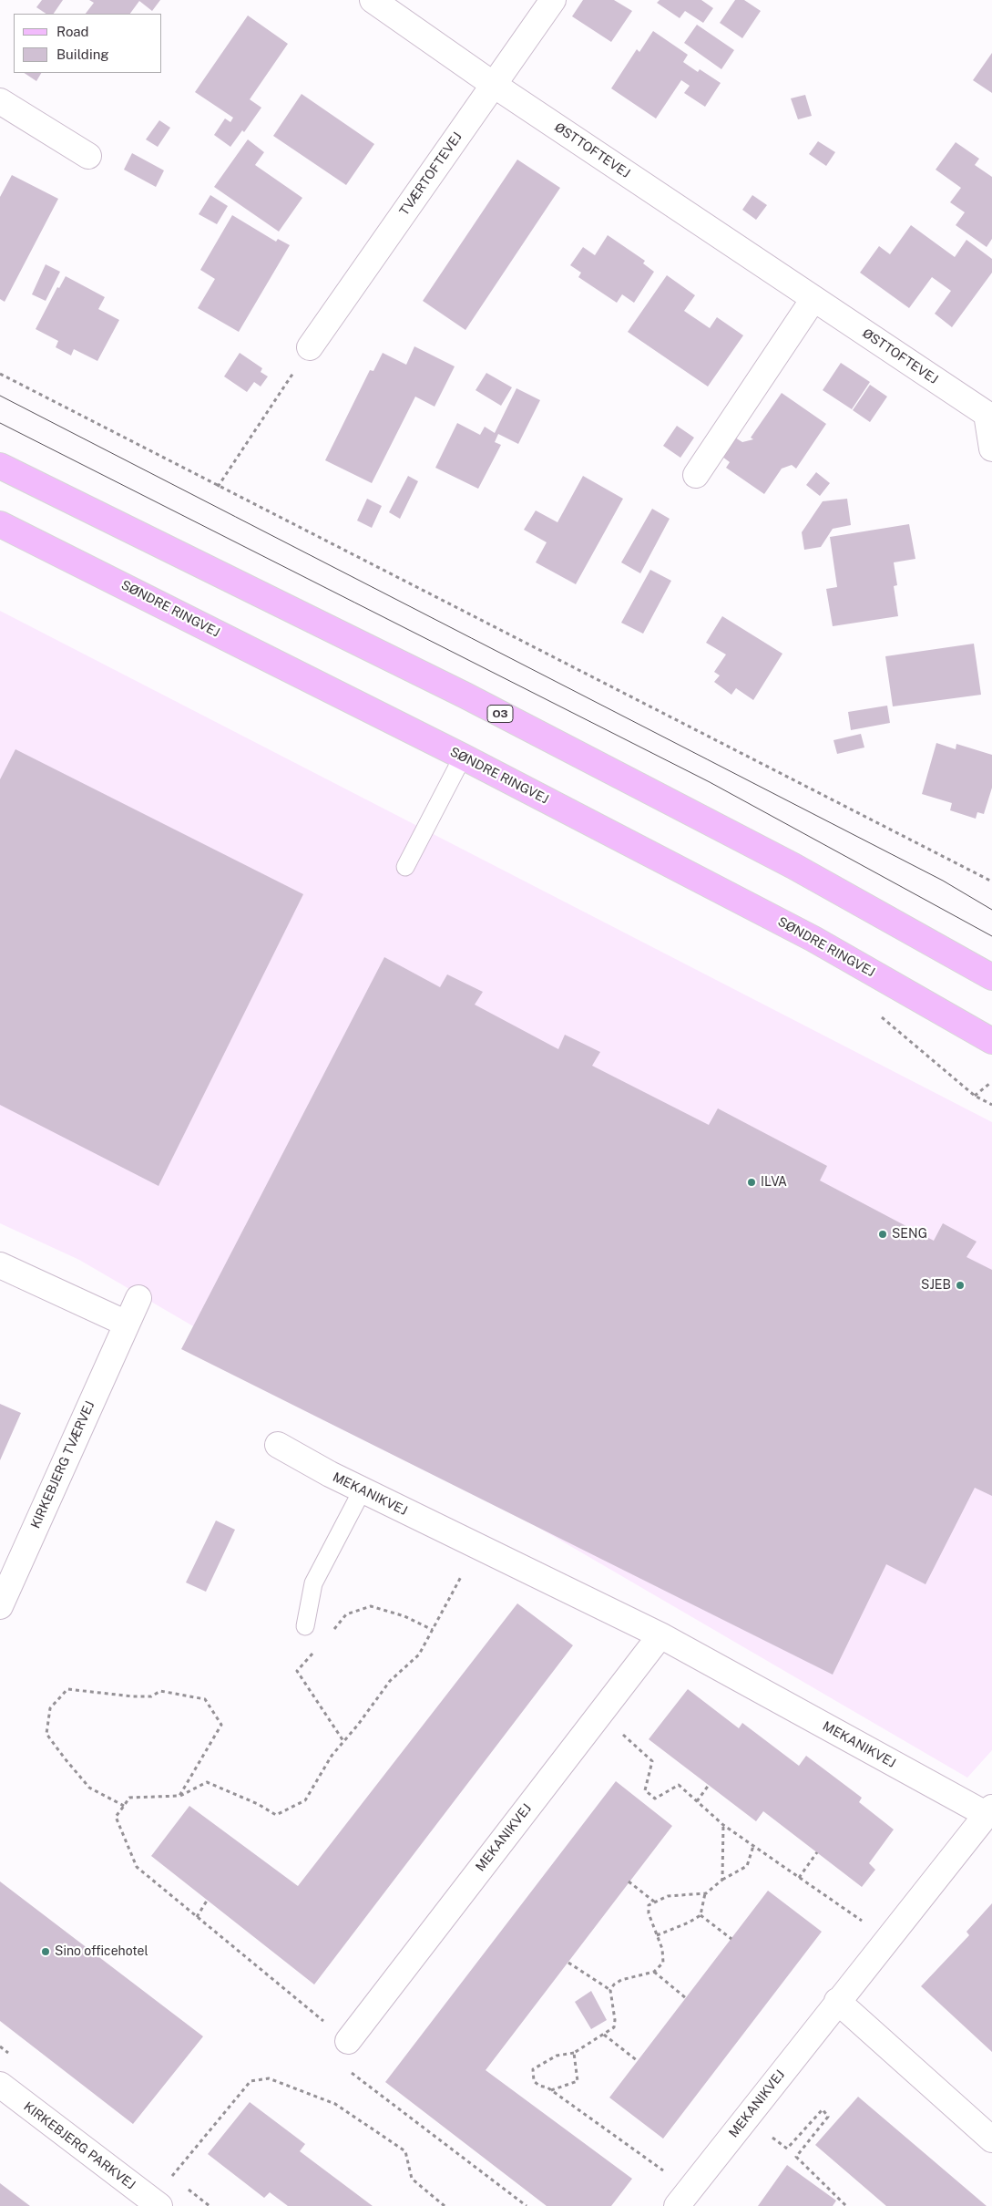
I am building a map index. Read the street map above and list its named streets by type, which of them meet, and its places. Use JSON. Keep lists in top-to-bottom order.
{
  "streets": {
    "main road": ["SØNDRE RINGVEJ", "O3"],
    "street": [
      "ØSTTOFTEVEJ",
      "TVÆRTOFTEVEJ",
      "KIRKEBJERG TVÆRVEJ",
      "MEKANIKVEJ",
      "KIRKEBJERG PARKVEJ"
    ]
  },
  "crossings": [
    ["ØSTTOFTEVEJ", "TVÆRTOFTEVEJ"]
  ],
  "places": [
    "ILVA",
    "SENG",
    "SJEB",
    "Sino officehotel"
  ],
  "legend": ["Road", "Building"]
}
